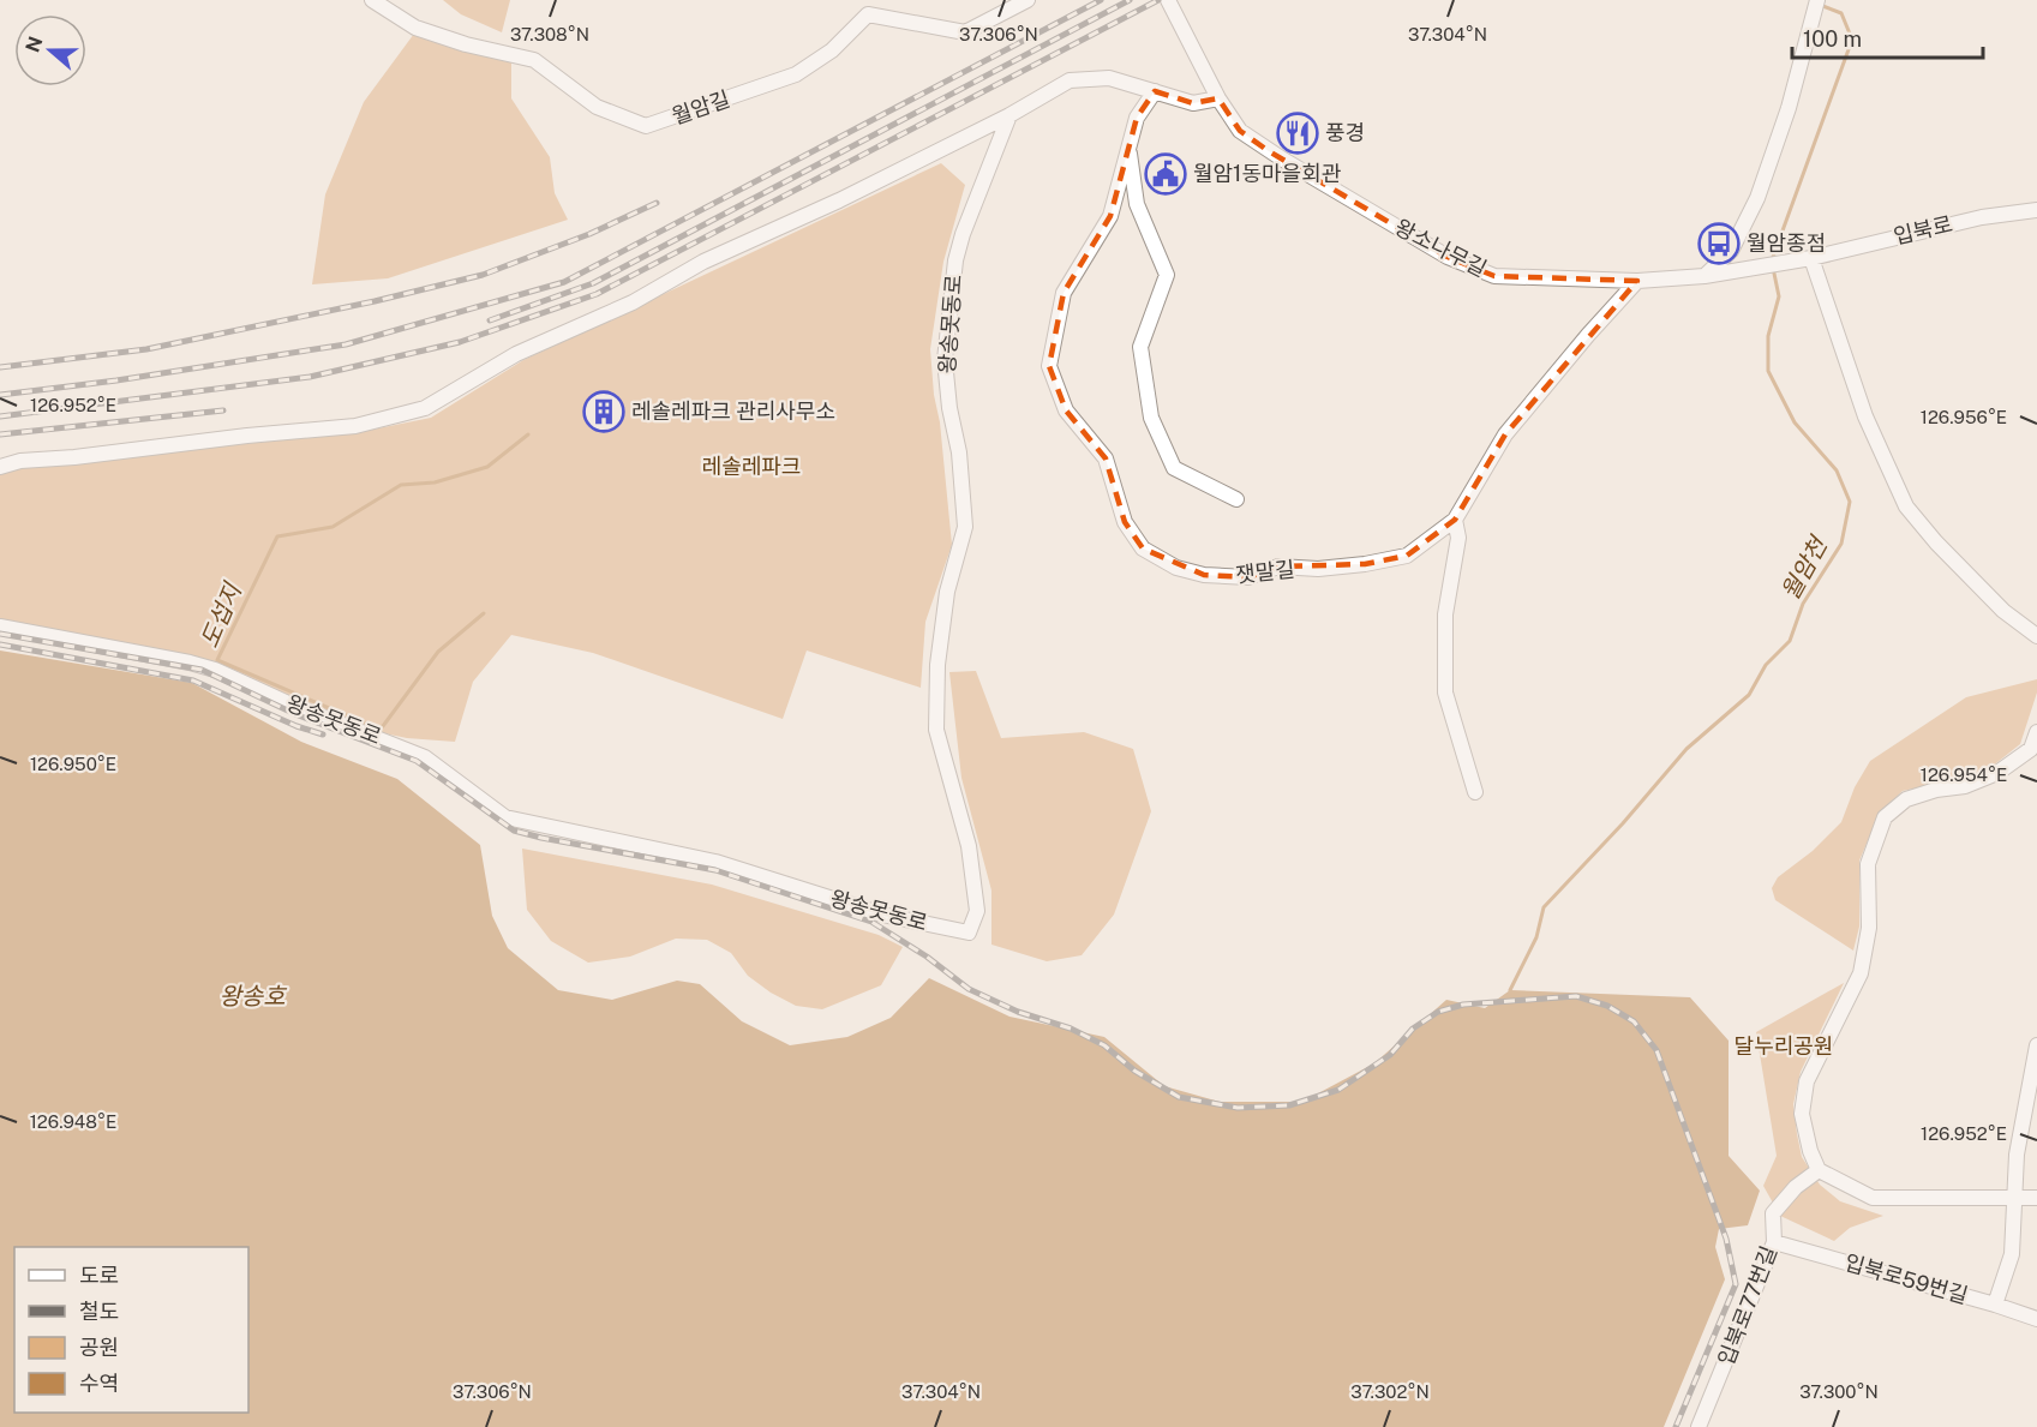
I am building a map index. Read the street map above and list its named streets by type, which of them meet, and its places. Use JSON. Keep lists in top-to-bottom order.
{
  "streets": {
    "street": [
      "월암길",
      "입북로",
      "왕소나무길",
      "왕송못동로",
      "잿말길",
      "입북로59번길",
      "입북로77번길"
    ]
  },
  "crossings": [
    ["입북로", "왕소나무길"],
    ["왕소나무길", "잿말길"],
    ["입북로59번길", "입북로77번길"]
  ],
  "water": ["월암천", "도섭지", "왕송호"],
  "parks": ["레솔레파크", "달누리공원"],
  "places": {
    "restaurant": ["풍경"],
    "public building": ["월암1동마을회관"],
    "bus stop": ["월암종점"],
    "building": ["레솔레파크 관리사무소"]
  },
  "legend": [
    "도로",
    "철도",
    "공원",
    "수역"
  ],
  "scale_bar": "100 m",
  "north": "left",
  "coordinates": [
    "37.308°N",
    "37.306°N",
    "37.304°N",
    "126.952°E",
    "126.956°E",
    "126.950°E",
    "126.954°E",
    "126.948°E",
    "37.302°N",
    "37.300°N"
  ]
}
